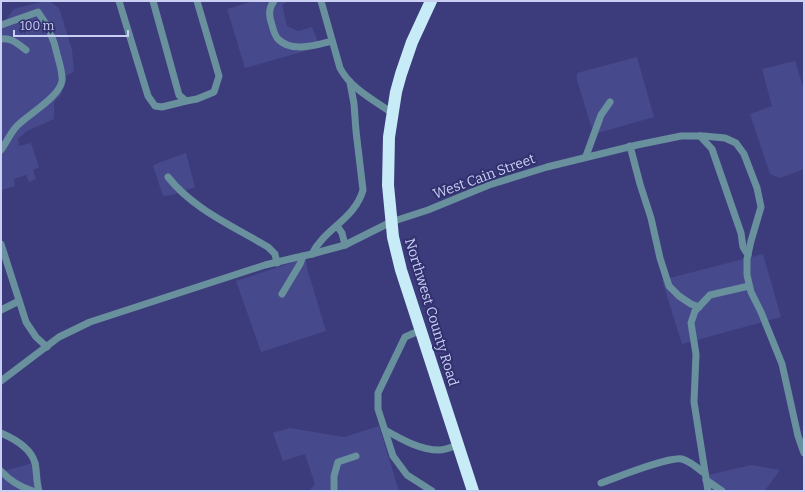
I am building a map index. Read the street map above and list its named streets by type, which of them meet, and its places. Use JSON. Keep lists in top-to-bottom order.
{
  "streets": {
    "highway": ["Northwest County Road"],
    "street": ["West Cain Street"]
  },
  "crossings": [
    ["West Cain Street", "Northwest County Road"]
  ],
  "scale_bar": "100 m"
}
